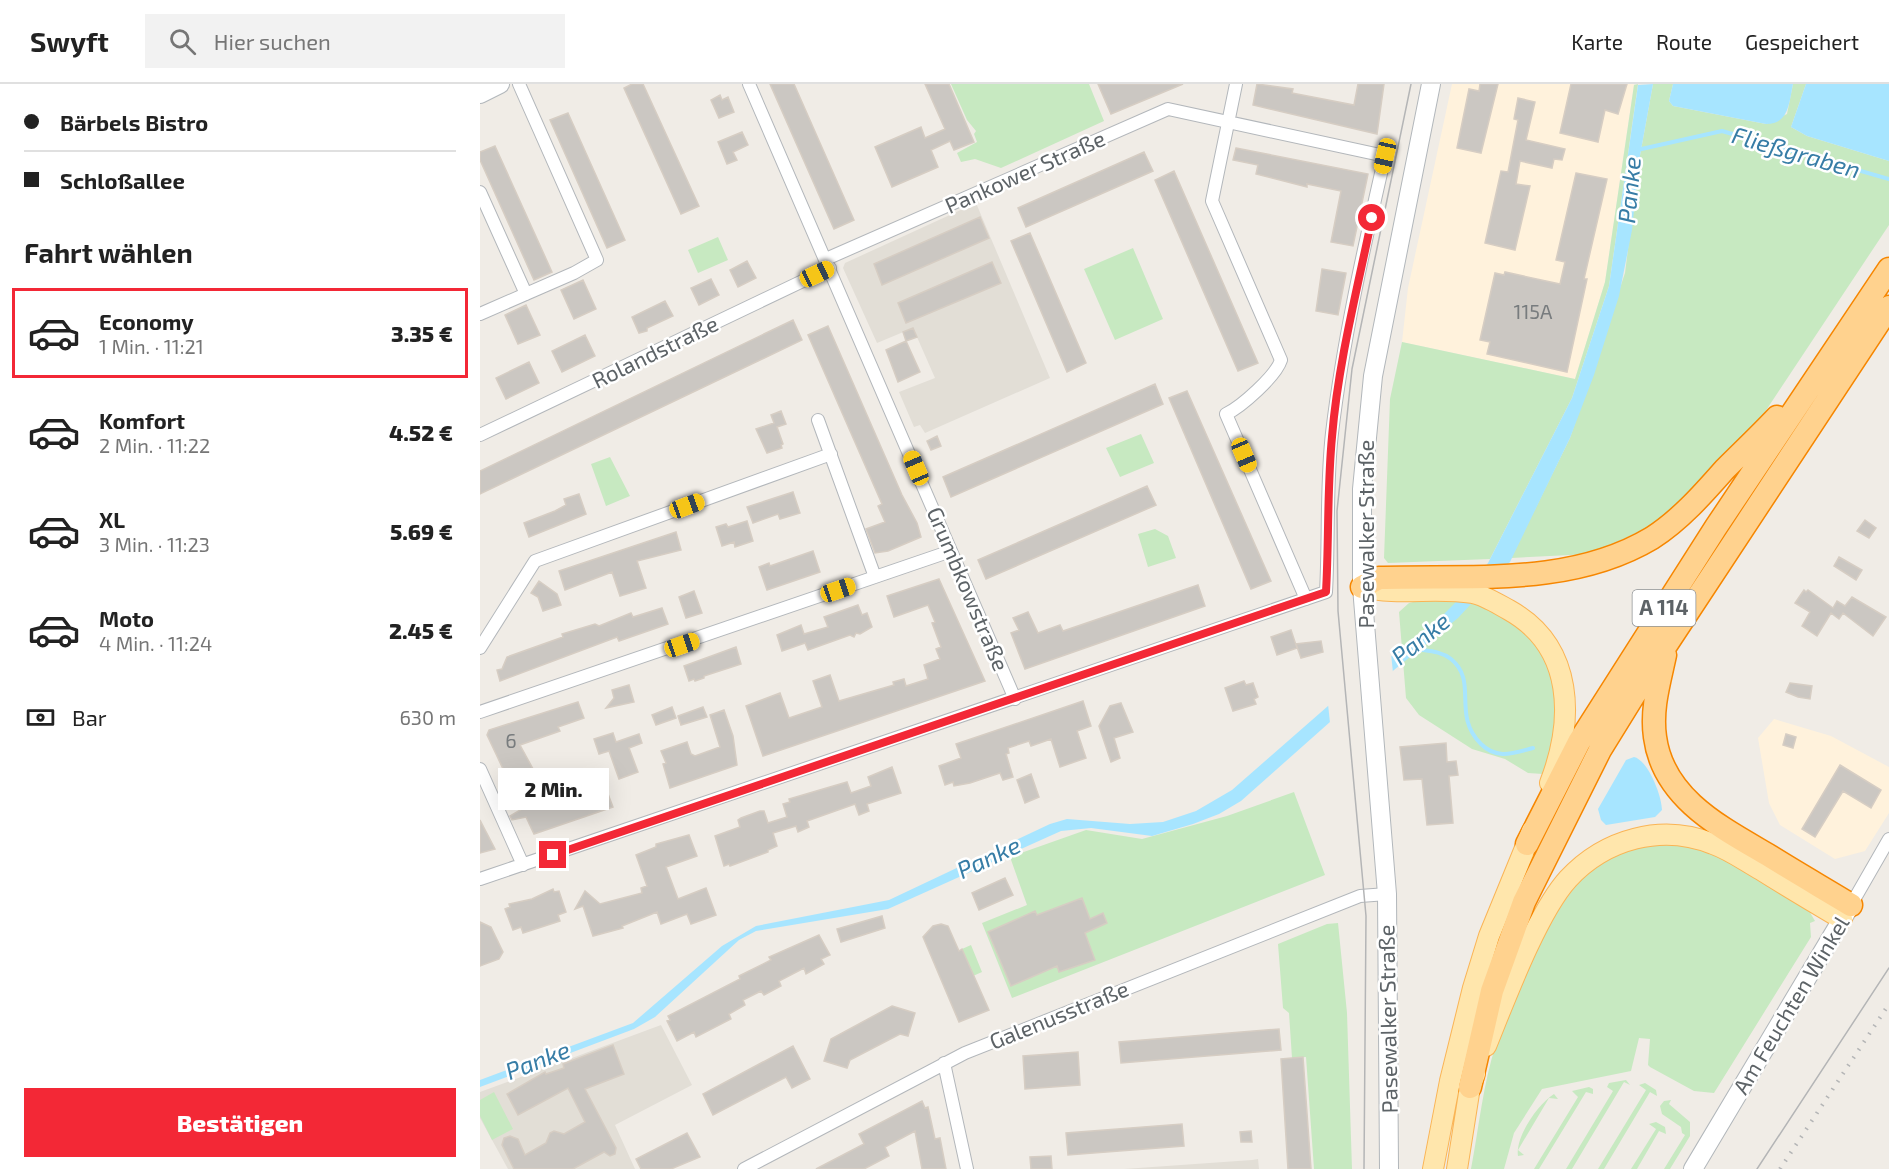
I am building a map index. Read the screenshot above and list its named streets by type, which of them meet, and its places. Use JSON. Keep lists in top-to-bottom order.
{
  "streets": {
    "highway": ["A 114"],
    "main road": ["Pasewalker Straße", "Am Feuchten Winkel"],
    "street": [
      "Pankower Straße",
      "Rolandstraße",
      "Grumbkowstraße",
      "Galenusstraße"
    ]
  },
  "crossings": [
    ["Pankower Straße", "Rolandstraße"],
    ["Pankower Straße", "Pasewalker Straße"],
    ["Pankower Straße", "Grumbkowstraße"],
    ["Rolandstraße", "Grumbkowstraße"],
    ["Pasewalker Straße", "Galenusstraße"]
  ],
  "water": ["Fließgraben", "Panke"],
  "house_numbers": ["115A", "6"],
  "page": {
    "header": "Swyft",
    "search": "Hier suchen",
    "nav": ["Karte", "Route", "Gespeichert"],
    "banner": ["Bärbels Bistro", "Schloßallee"],
    "heading": "Fahrt wählen",
    "list": [
      {
        "name": "Economy",
        "note": "1 Min. · 11:21",
        "value": "3.35 €"
      },
      {
        "name": "Komfort",
        "note": "2 Min. · 11:22",
        "value": "4.52 €"
      },
      {
        "name": "XL",
        "note": "3 Min. · 11:23",
        "value": "5.69 €"
      },
      {
        "name": "Moto",
        "note": "4 Min. · 11:24",
        "value": "2.45 €"
      }
    ],
    "pay": ["Bar", "630 m"],
    "bubble": "2 Min.",
    "buttons": "Bestätigen"
  }
}
